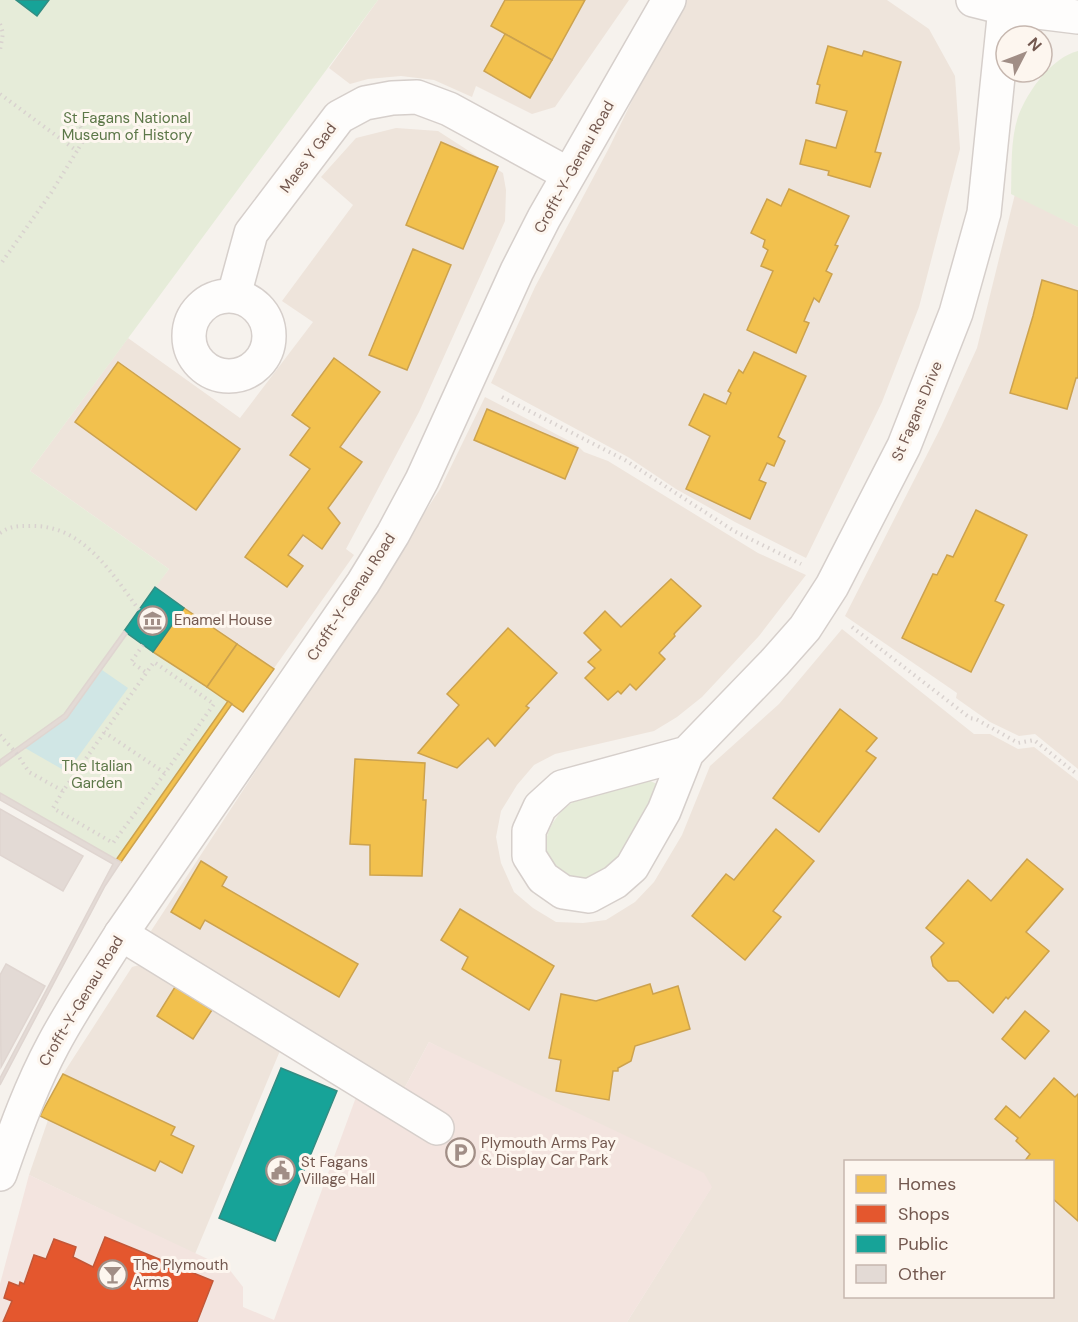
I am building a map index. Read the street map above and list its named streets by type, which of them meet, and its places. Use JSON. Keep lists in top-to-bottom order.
{
  "streets": {
    "street": ["Maes Y Gad", "Crofft-Y-Genau Road", "St Fagans Drive"]
  },
  "crossings": [
    ["Maes Y Gad", "Crofft-Y-Genau Road"]
  ],
  "parks": ["St Fagans National Museum of History", "The Italian Garden"],
  "places": {
    "museum": ["Enamel House"],
    "parking": ["Plymouth Arms Pay & Display Car Park"],
    "public building": ["St Fagans Village Hall"],
    "bar": ["The Plymouth Arms"]
  },
  "legend": [
    "Homes",
    "Shops",
    "Public",
    "Other"
  ],
  "north": "top right"
}
